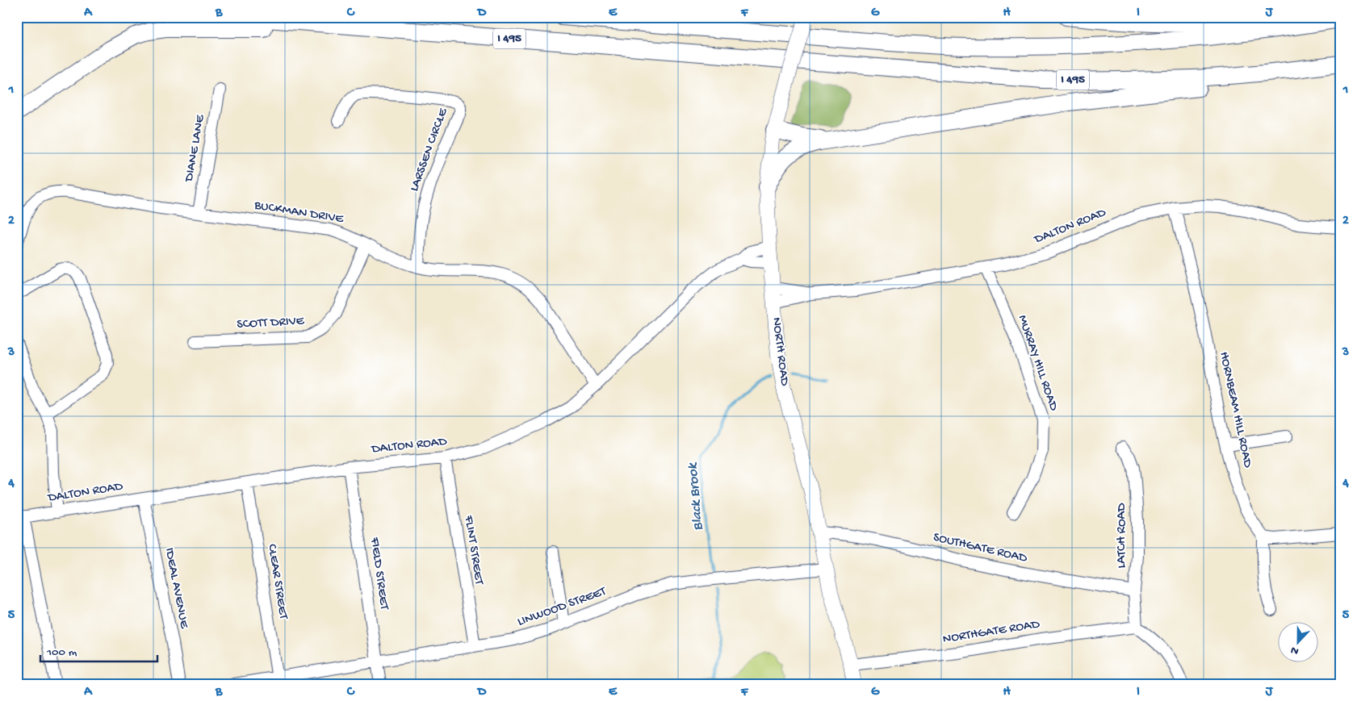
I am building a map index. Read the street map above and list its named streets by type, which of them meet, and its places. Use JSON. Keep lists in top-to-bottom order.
{
  "streets": {
    "highway": ["I 495"],
    "main road": ["NORTH ROAD"],
    "street": [
      "DIANE LANE",
      "LARSSEN CIRCLE",
      "BUCKMAN DRIVE",
      "DALTON ROAD",
      "SCOTT DRIVE",
      "MURRAY HILL ROAD",
      "HORNBEAM HILL ROAD",
      "LATCH ROAD",
      "SOUTHGATE ROAD",
      "FLINT STREET",
      "FIELD STREET",
      "CLEAR STREET",
      "IDEAL AVENUE",
      "LINWOOD STREET",
      "NORTHGATE ROAD"
    ]
  },
  "crossings": [
    ["DIANE LANE", "BUCKMAN DRIVE"],
    ["LARSSEN CIRCLE", "BUCKMAN DRIVE"],
    ["BUCKMAN DRIVE", "DALTON ROAD"],
    ["BUCKMAN DRIVE", "SCOTT DRIVE"],
    ["DALTON ROAD", "NORTH ROAD"],
    ["DALTON ROAD", "MURRAY HILL ROAD"],
    ["DALTON ROAD", "HORNBEAM HILL ROAD"],
    ["DALTON ROAD", "FLINT STREET"],
    ["DALTON ROAD", "FIELD STREET"],
    ["DALTON ROAD", "CLEAR STREET"],
    ["DALTON ROAD", "IDEAL AVENUE"],
    ["NORTH ROAD", "SOUTHGATE ROAD"],
    ["NORTH ROAD", "LINWOOD STREET"],
    ["NORTH ROAD", "NORTHGATE ROAD"],
    ["LATCH ROAD", "SOUTHGATE ROAD"],
    ["LATCH ROAD", "NORTHGATE ROAD"],
    ["FLINT STREET", "LINWOOD STREET"],
    ["FIELD STREET", "LINWOOD STREET"],
    ["CLEAR STREET", "LINWOOD STREET"]
  ],
  "water": ["Black Brook"],
  "scale_bar": "100 m",
  "north": "bottom",
  "grid": {
    "columns": [
      "A",
      "B",
      "C",
      "D",
      "E",
      "F",
      "G",
      "H",
      "I",
      "J"
    ],
    "rows": [
      "1",
      "2",
      "3",
      "4",
      "5"
    ]
  }
}
